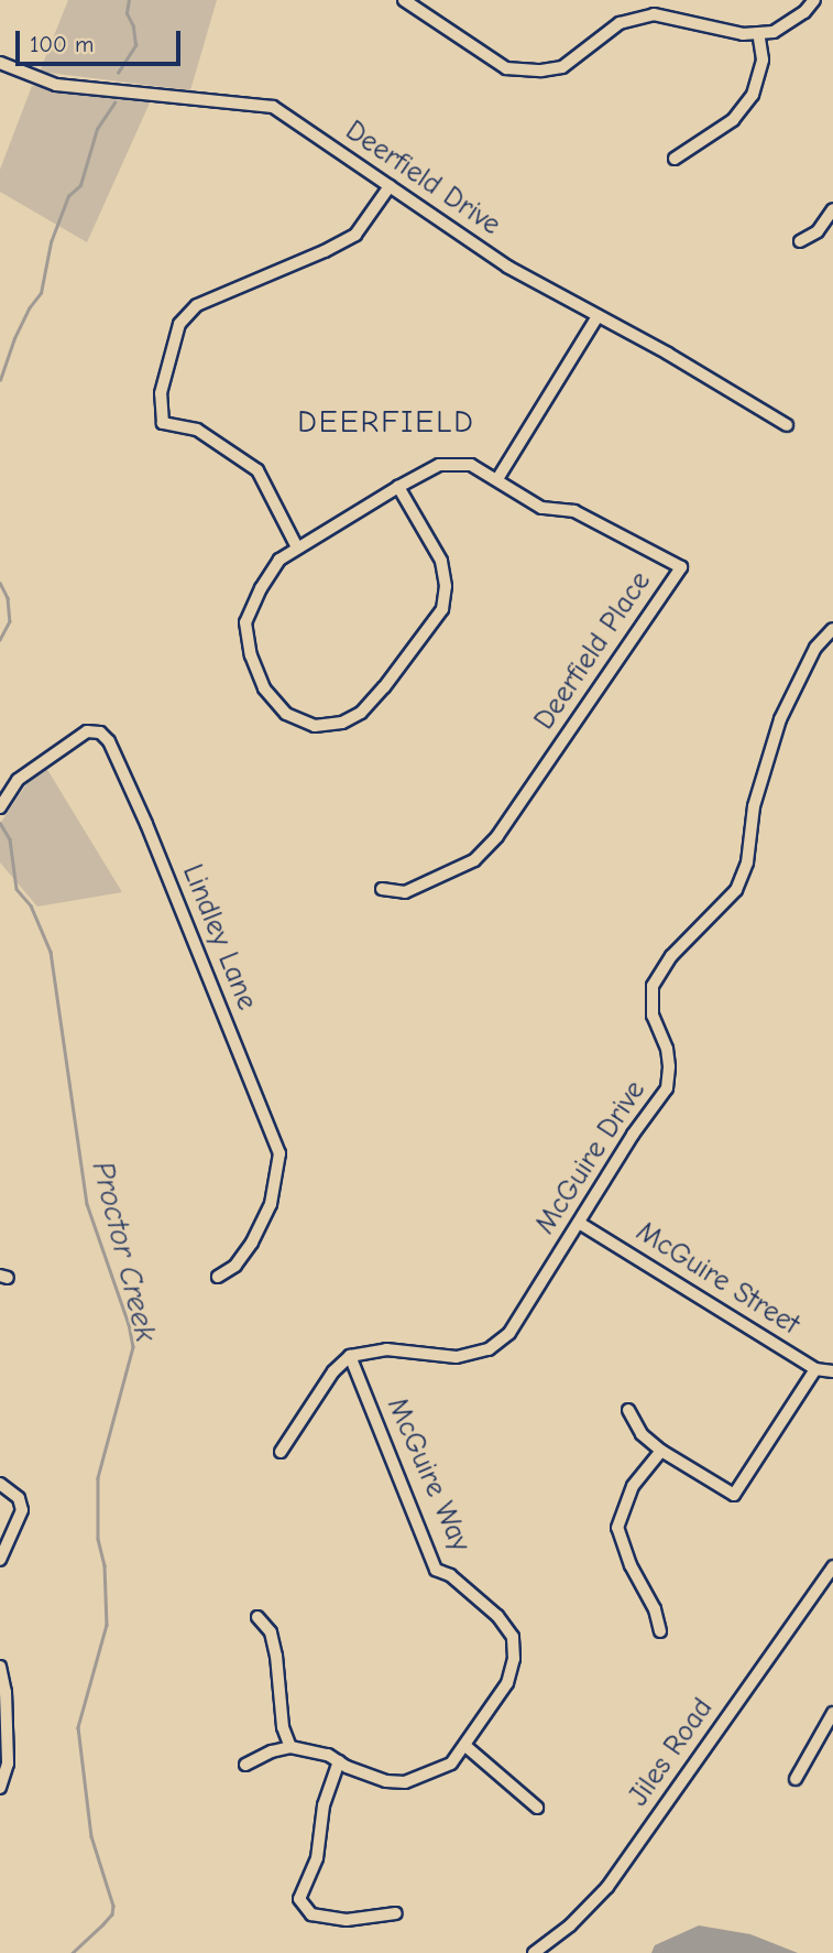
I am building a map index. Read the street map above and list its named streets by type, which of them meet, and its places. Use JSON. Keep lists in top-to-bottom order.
{
  "streets": {
    "street": [
      "Deerfield Drive",
      "Deerfield Place",
      "Lindley Lane",
      "McGuire Drive",
      "McGuire Street",
      "McGuire Way",
      "Jiles Road"
    ]
  },
  "crossings": [
    ["McGuire Drive", "McGuire Street"],
    ["McGuire Drive", "McGuire Way"]
  ],
  "districts": ["DEERFIELD"],
  "water": ["Proctor Creek"],
  "scale_bar": "100 m"
}
